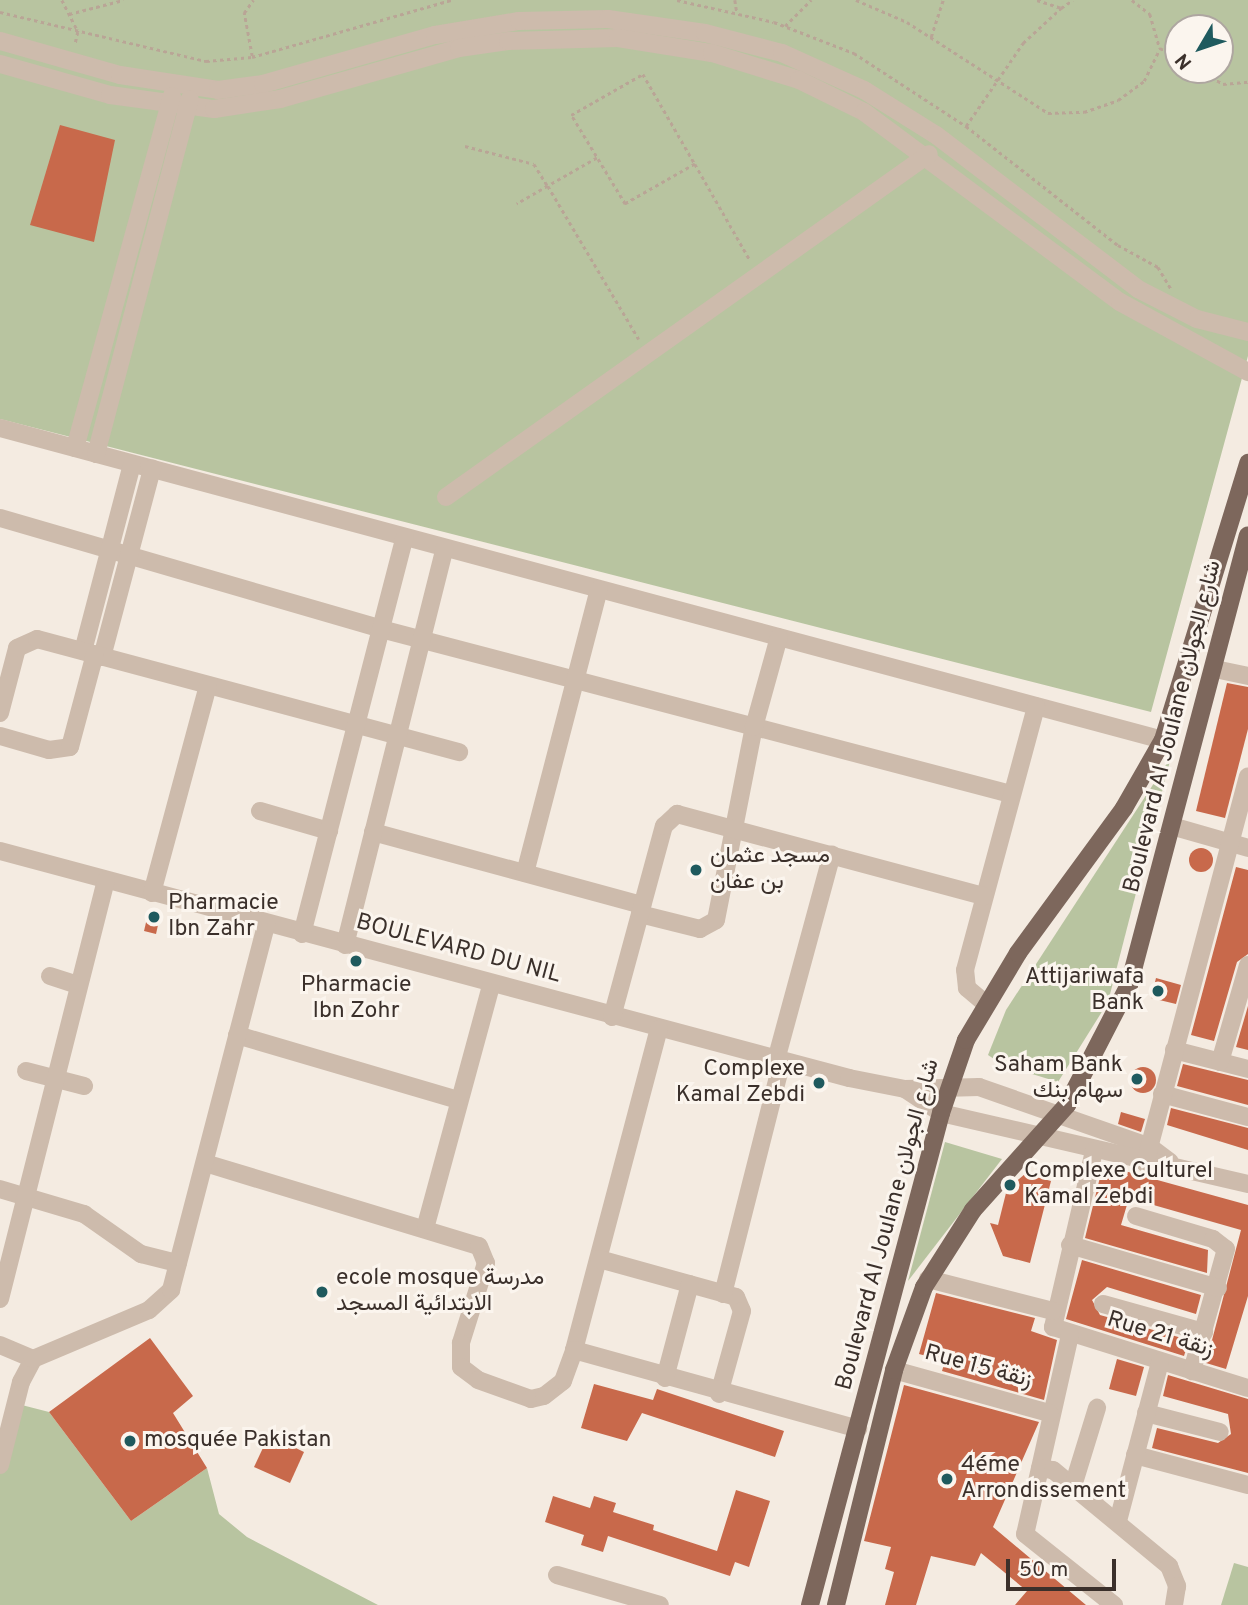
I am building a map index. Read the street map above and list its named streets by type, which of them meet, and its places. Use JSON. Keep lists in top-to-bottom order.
{
  "streets": {
    "main road": ["Boulevard Al Joulane شارع الجولان"],
    "street": ["BOULEVARD DU NIL", "Rue 21 زنقة", "Rue 15 زنقة"]
  },
  "crossings": [
    ["Boulevard Al Joulane شارع الجولان", "BOULEVARD DU NIL"],
    ["Boulevard Al Joulane شارع الجولان", "Rue 15 زنقة"]
  ],
  "places": [
    "مسجد عثمان بن عفان",
    "Pharmacie Ibn Zahr",
    "Pharmacie Ibn Zohr",
    "Attijariwafa Bank",
    "Saham Bank سهام بنك",
    "Complexe Kamal Zebdi",
    "Complexe Culturel Kamal Zebdi",
    "ecole mosque مدرسة الابتدائية المسجد",
    "mosquée Pakistan",
    "4éme Arrondissement"
  ],
  "scale_bar": "50 m",
  "north": "bottom left"
}
